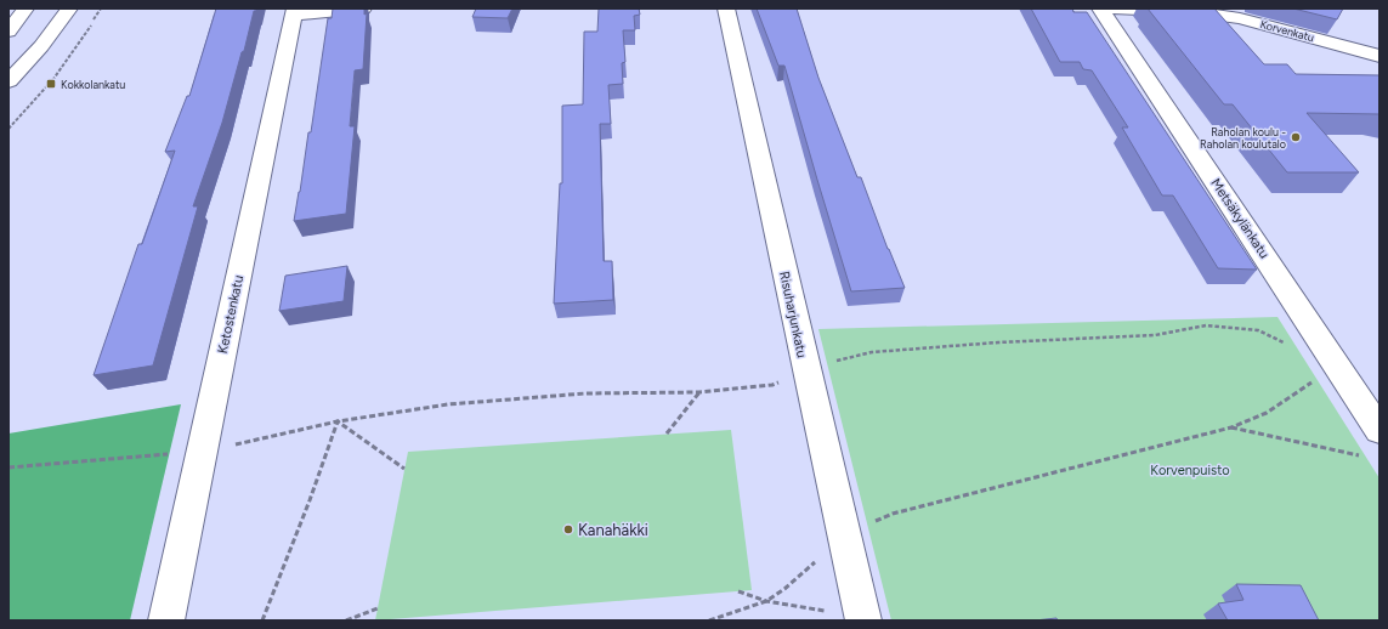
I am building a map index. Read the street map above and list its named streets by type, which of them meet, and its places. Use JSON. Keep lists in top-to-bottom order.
{
  "streets": {
    "street": [
      "Korvenkatu",
      "Metsäkylänkatu",
      "Ketostenkatu",
      "Risuharjunkatu"
    ]
  },
  "parks": ["Korvenpuisto"],
  "places": {
    "transit": ["Kokkolankatu"],
    "other": ["Raholan koulu - Raholan koulutalo", "Kanahäkki"]
  }
}
